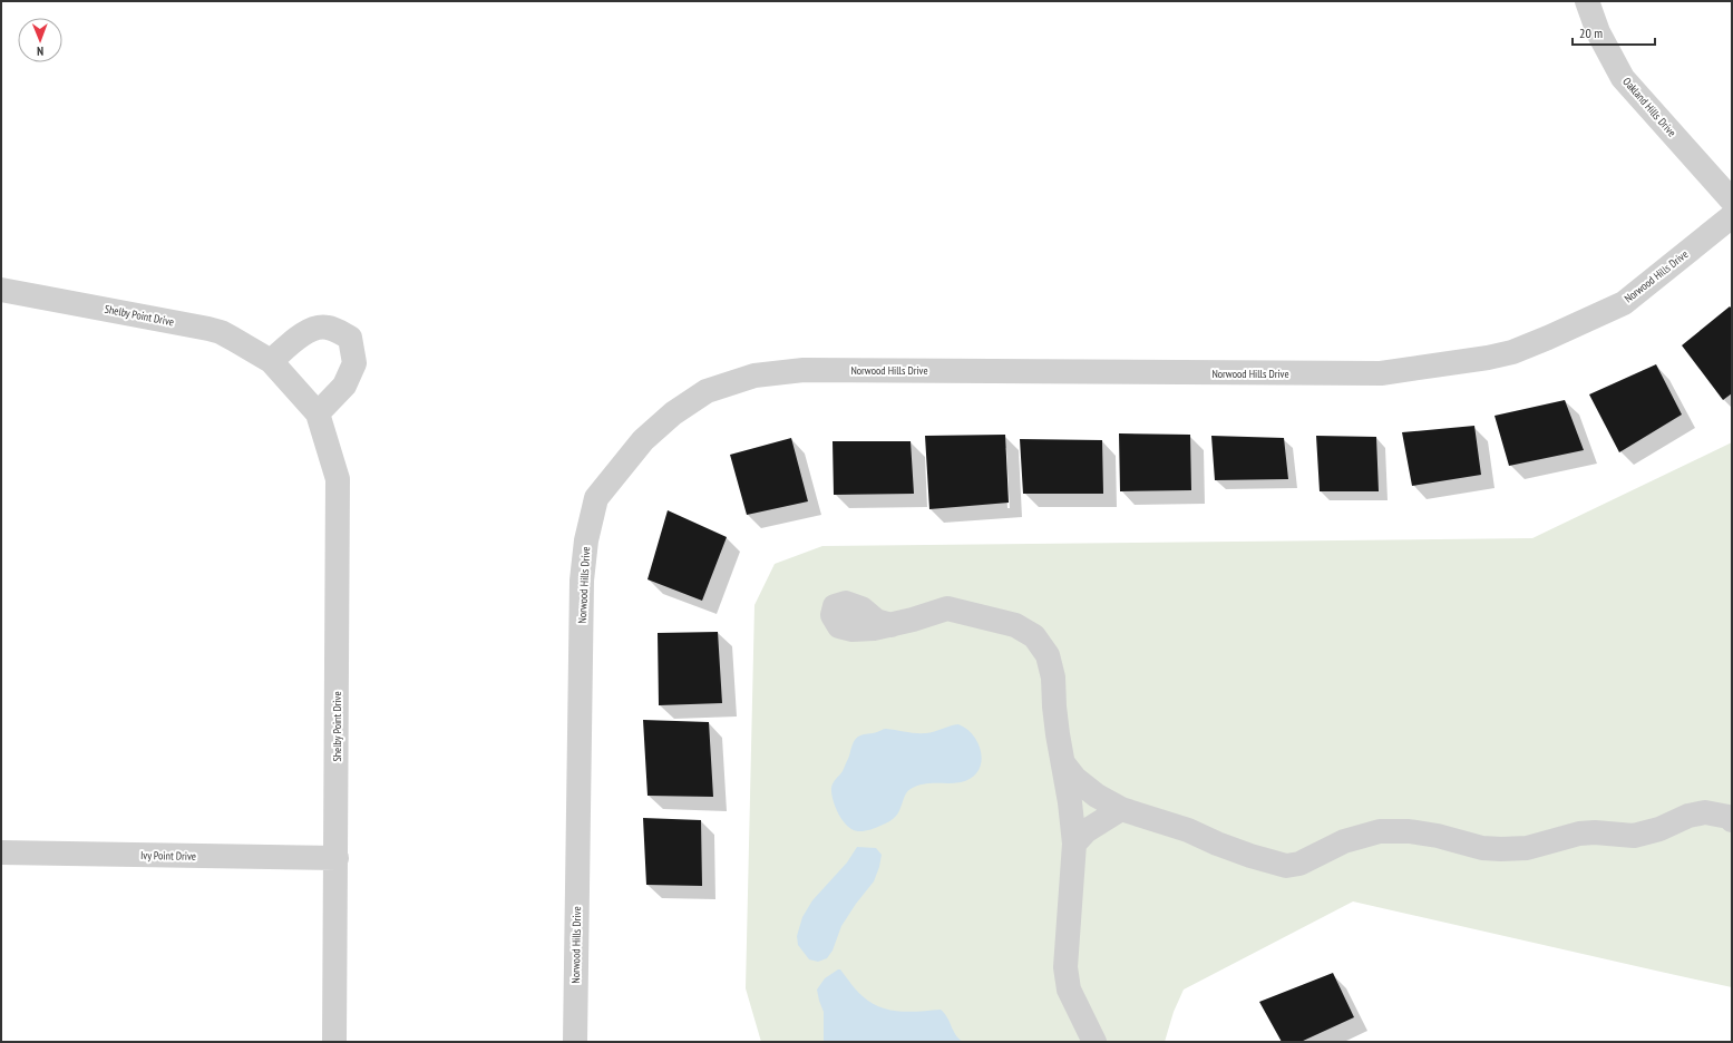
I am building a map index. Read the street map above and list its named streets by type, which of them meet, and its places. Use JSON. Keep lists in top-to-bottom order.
{
  "streets": {
    "street": [
      "Oakland Hills Drive",
      "Norwood Hills Drive",
      "Shelby Point Drive",
      "Ivy Point Drive"
    ]
  },
  "crossings": [
    ["Shelby Point Drive", "Ivy Point Drive"]
  ],
  "scale_bar": "20 m",
  "north": "bottom"
}
